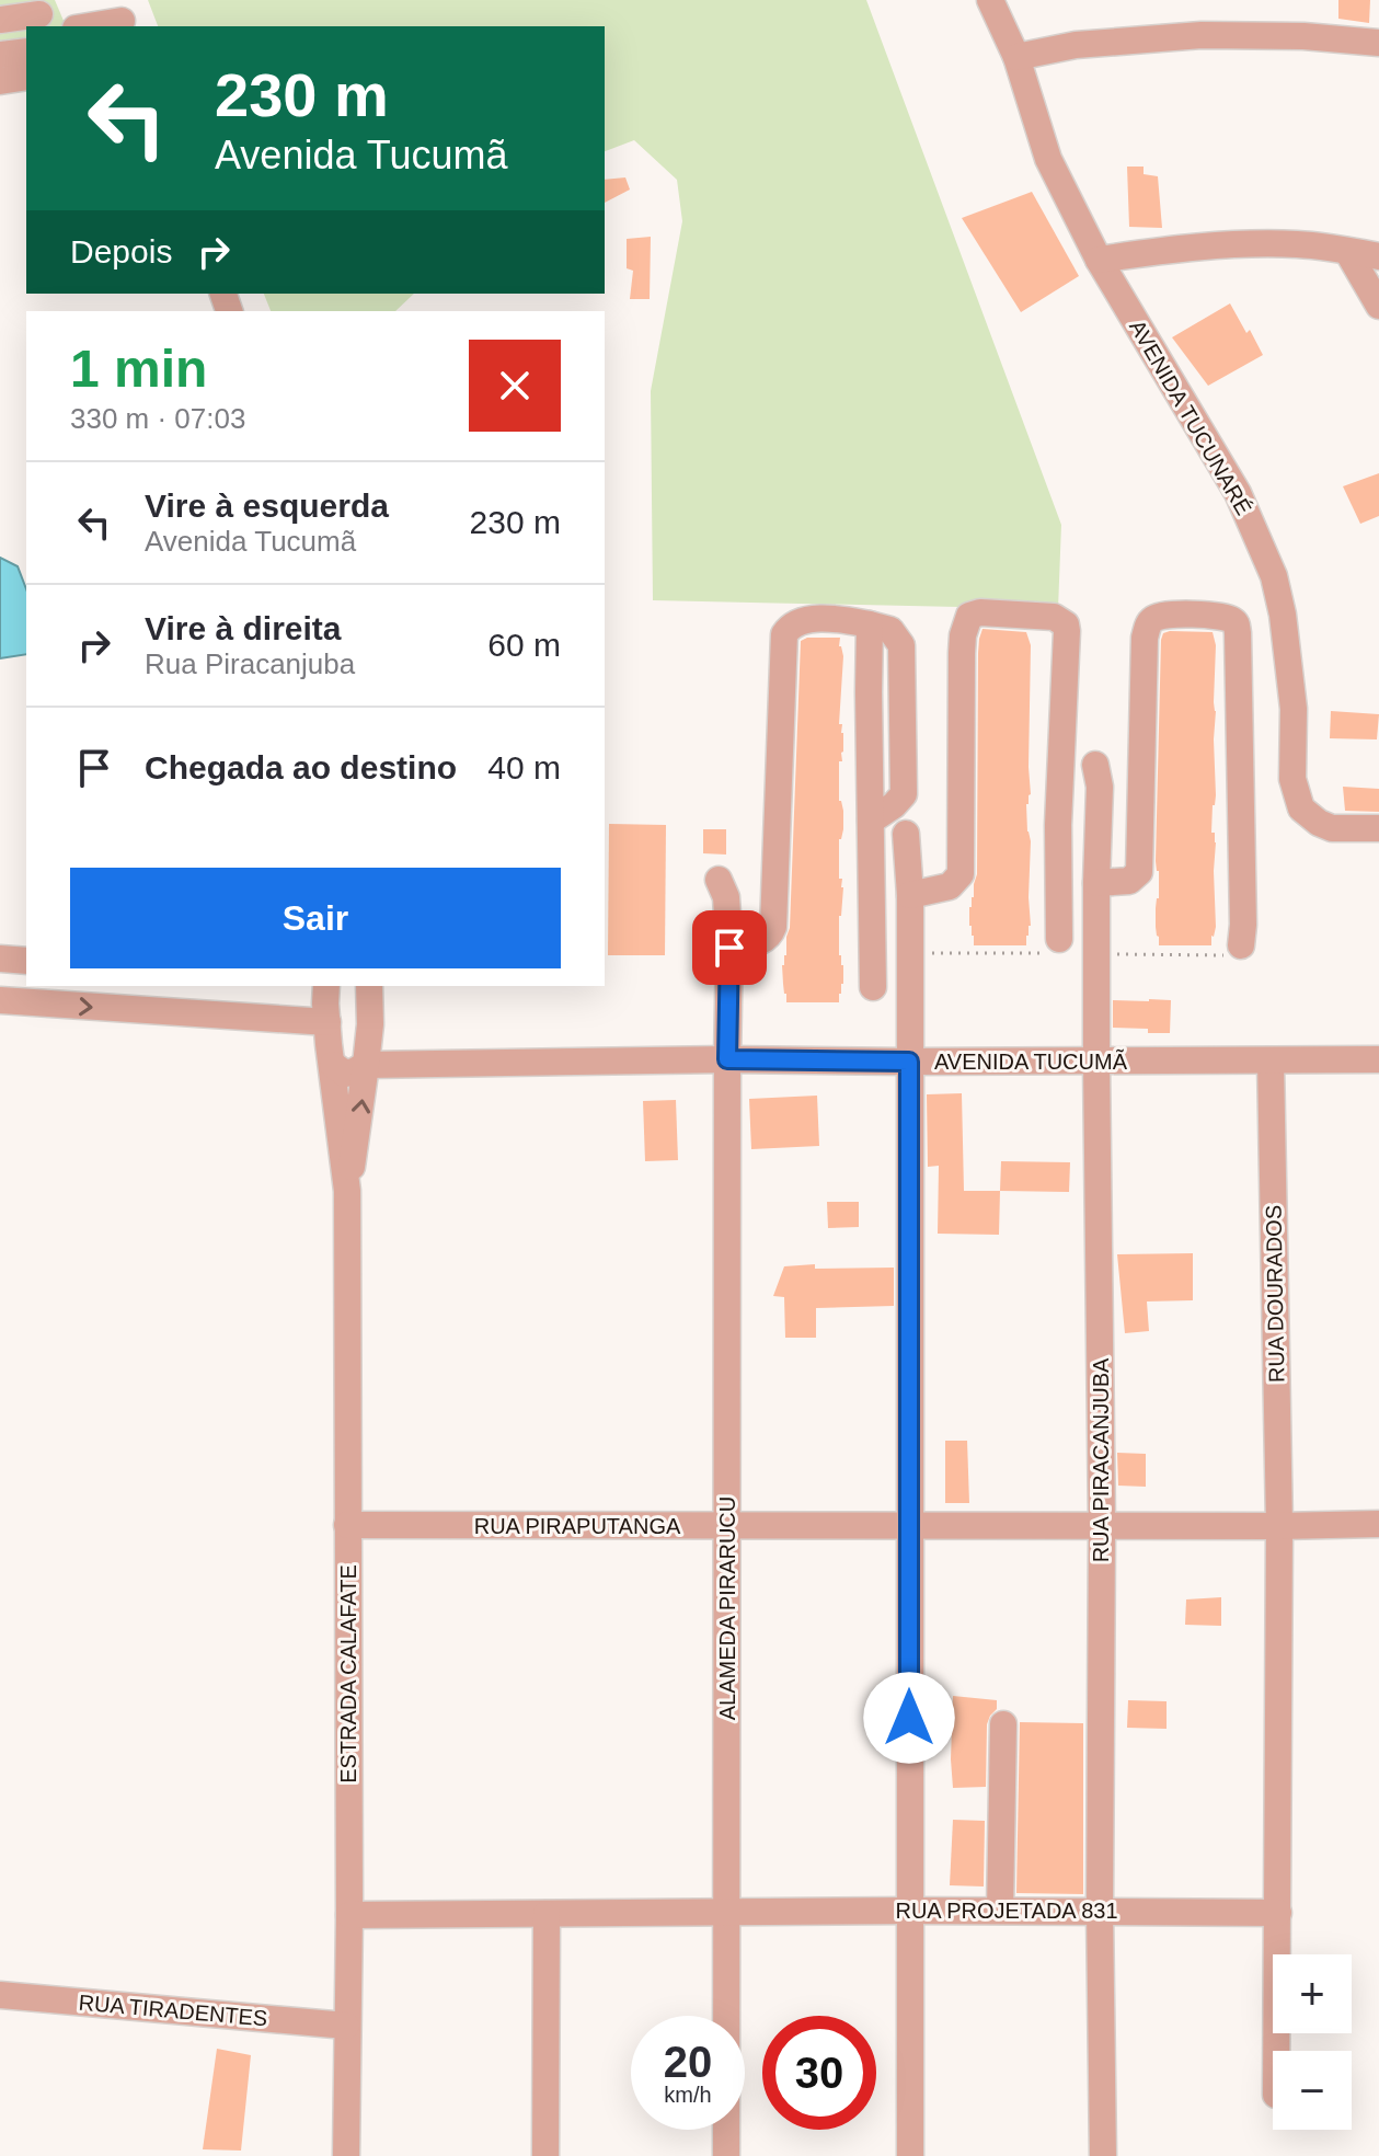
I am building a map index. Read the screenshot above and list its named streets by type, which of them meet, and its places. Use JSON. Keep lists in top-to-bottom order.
{
  "streets": {
    "street": [
      "AVENIDA TUCUNARÉ",
      "AVENIDA TUCUMÃ",
      "RUA DOURADOS",
      "RUA PIRACANJUBA",
      "RUA PIRAPUTANGA",
      "ALAMEDA PIRARUCU",
      "ESTRADA CALAFATE",
      "RUA PROJETADA 831",
      "RUA TIRADENTES"
    ]
  },
  "crossings": [
    ["AVENIDA TUCUMÃ", "RUA DOURADOS"],
    ["AVENIDA TUCUMÃ", "RUA PIRACANJUBA"],
    ["AVENIDA TUCUMÃ", "ALAMEDA PIRARUCU"],
    ["AVENIDA TUCUMÃ", "ESTRADA CALAFATE"],
    ["RUA DOURADOS", "RUA PIRAPUTANGA"],
    ["RUA PIRACANJUBA", "RUA PIRAPUTANGA"],
    ["RUA PIRACANJUBA", "RUA PROJETADA 831"],
    ["RUA PIRAPUTANGA", "ALAMEDA PIRARUCU"],
    ["RUA PIRAPUTANGA", "ESTRADA CALAFATE"],
    ["ALAMEDA PIRARUCU", "RUA PROJETADA 831"],
    ["ESTRADA CALAFATE", "RUA PROJETADA 831"],
    ["ESTRADA CALAFATE", "RUA TIRADENTES"]
  ],
  "page": {
    "turn": ["230 m", "Avenida Tucumã"],
    "then": "Depois",
    "heading": ["1 min", "330 m · 07:03"],
    "list": [
      {
        "name": "Vire à esquerda",
        "note": "Avenida Tucumã",
        "value": "230 m"
      },
      {
        "name": "Vire à direita",
        "note": "Rua Piracanjuba",
        "value": "60 m"
      },
      {
        "name": "Chegada ao destino",
        "value": "40 m"
      }
    ],
    "buttons": "Sair",
    "map_buttons": ["+", "−"],
    "speed": "20 km/h",
    "limit": "30"
  }
}
